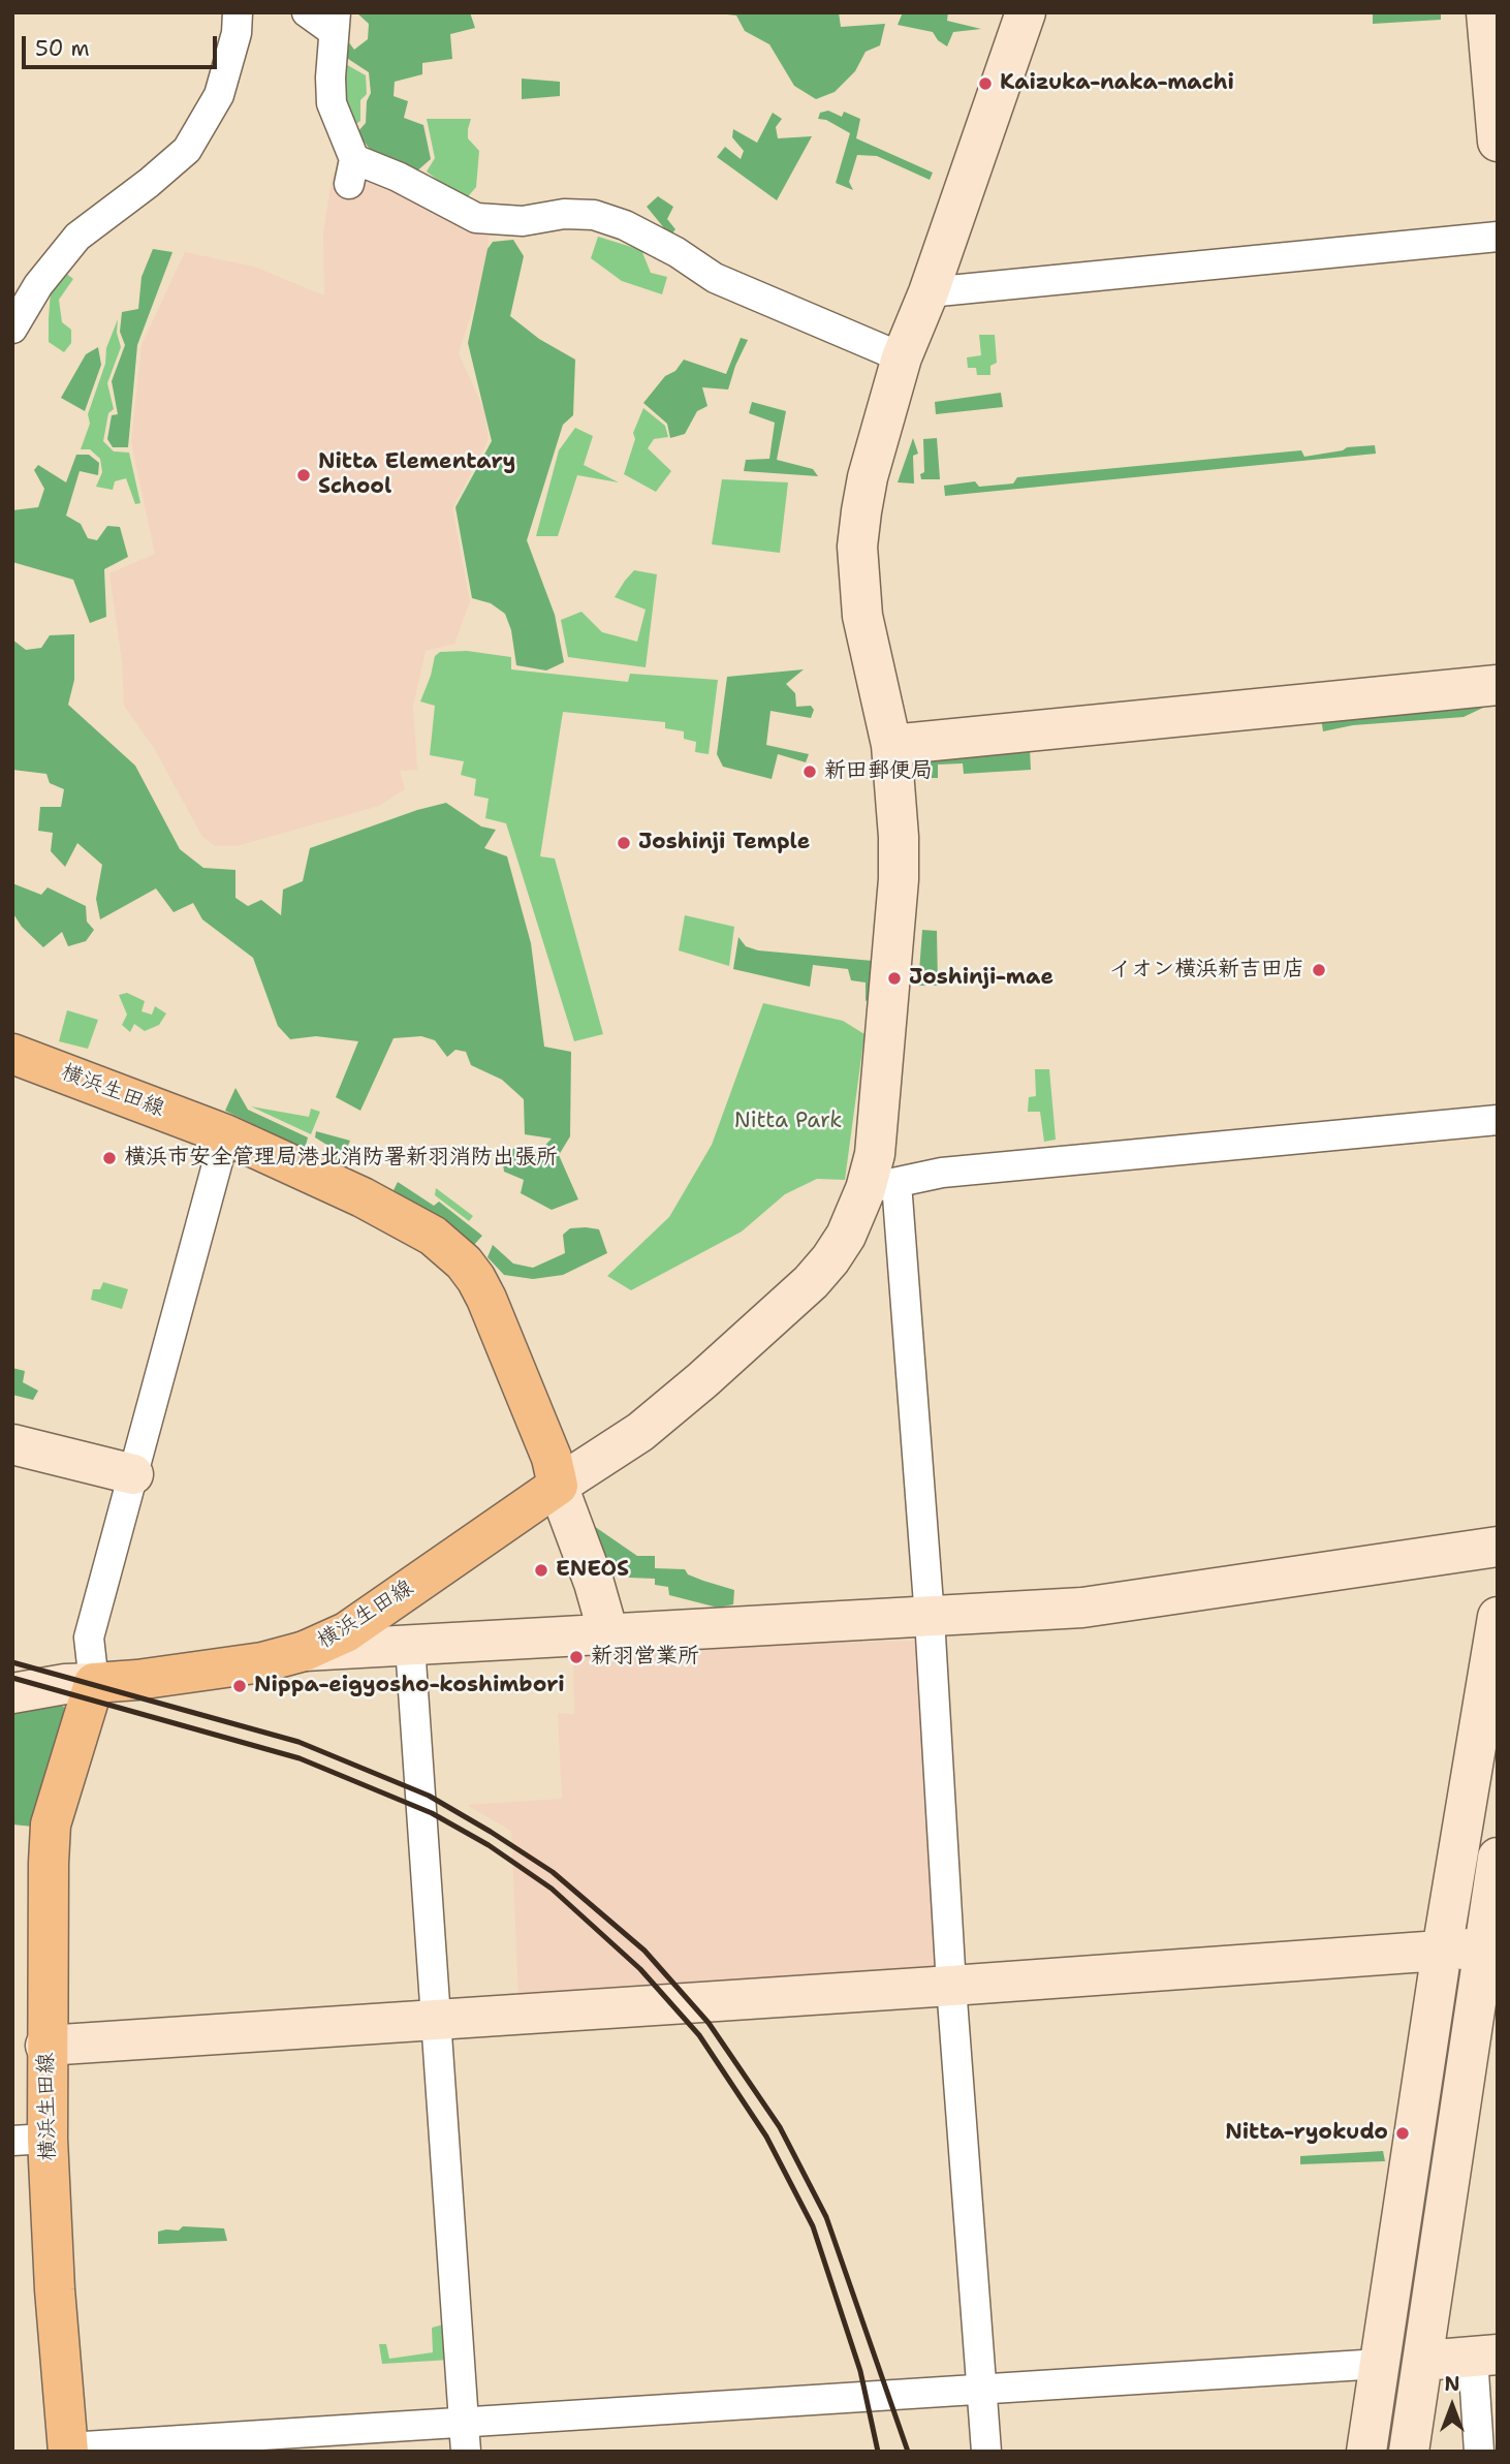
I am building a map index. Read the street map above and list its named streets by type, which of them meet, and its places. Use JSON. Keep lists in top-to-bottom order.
{
  "streets": {
    "main road": ["横浜生田線"]
  },
  "parks": ["Nitta Park"],
  "places": [
    "Kaizuka-naka-machi",
    "Nitta Elementary School",
    "新田郵便局",
    "Joshinji Temple",
    "イオン横浜新吉田店",
    "Joshinji-mae",
    "横浜市安全管理局港北消防署新羽消防出張所",
    "ENEOS",
    "新羽営業所",
    "Nippa-eigyosho-koshimbori",
    "Nitta-ryokudo"
  ],
  "scale_bar": "50 m",
  "north": "top"
}
